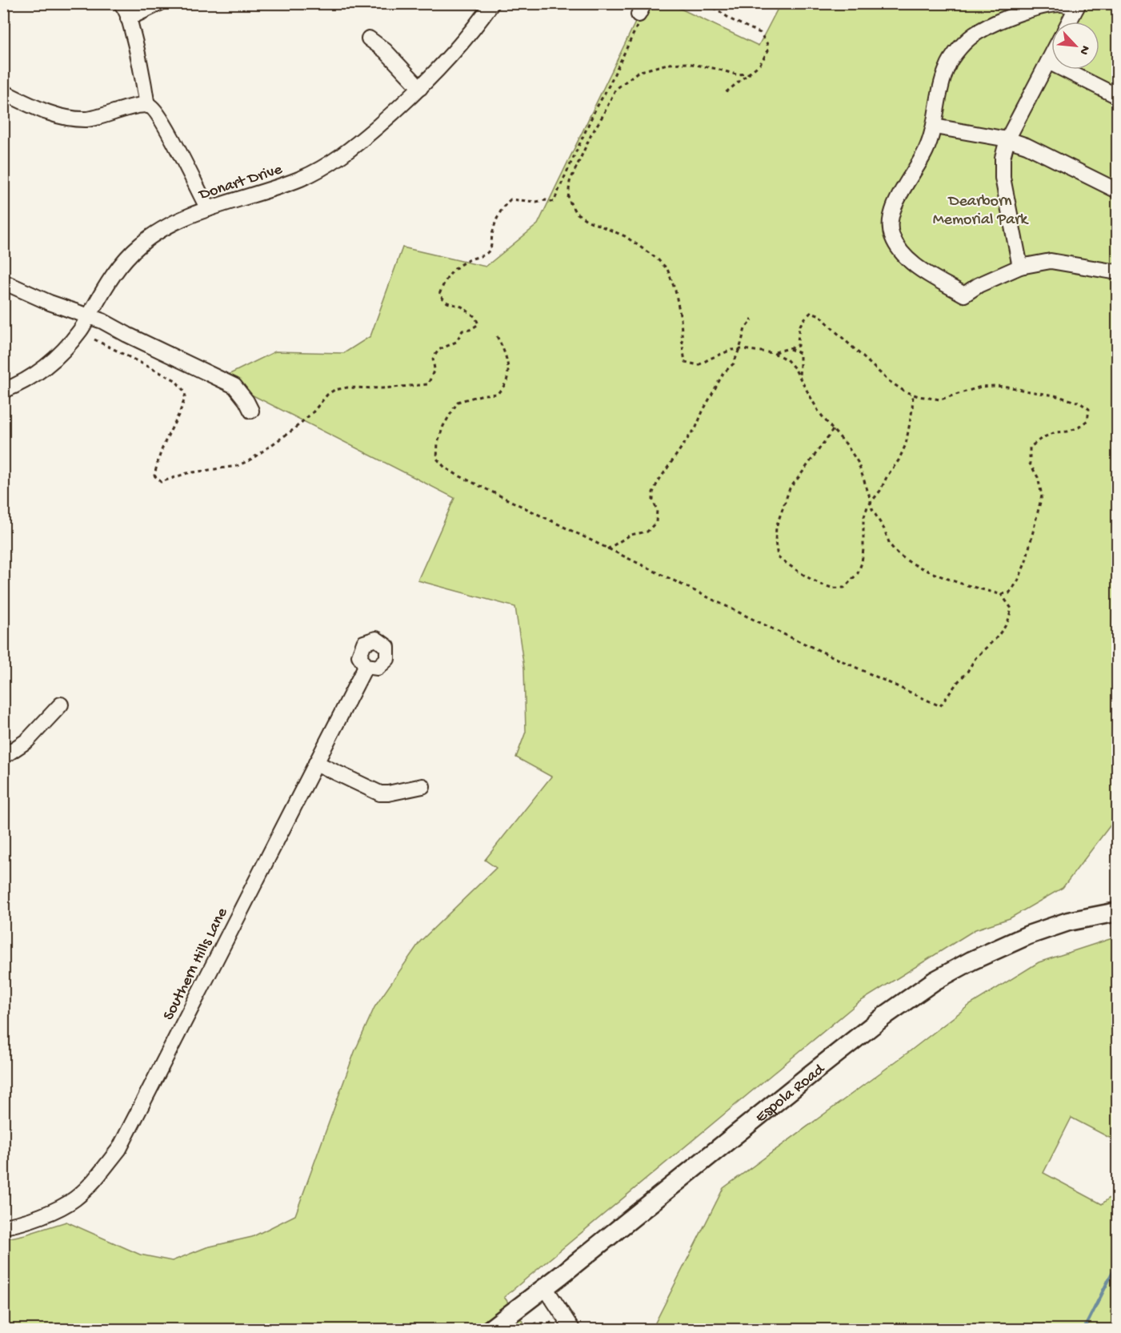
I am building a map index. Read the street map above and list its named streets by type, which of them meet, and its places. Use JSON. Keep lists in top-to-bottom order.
{
  "streets": {
    "main road": ["Espola Road"],
    "street": ["Donart Drive", "Southern Hills Lane"]
  },
  "parks": ["Dearborn Memorial Park"],
  "north": "bottom right"
}
